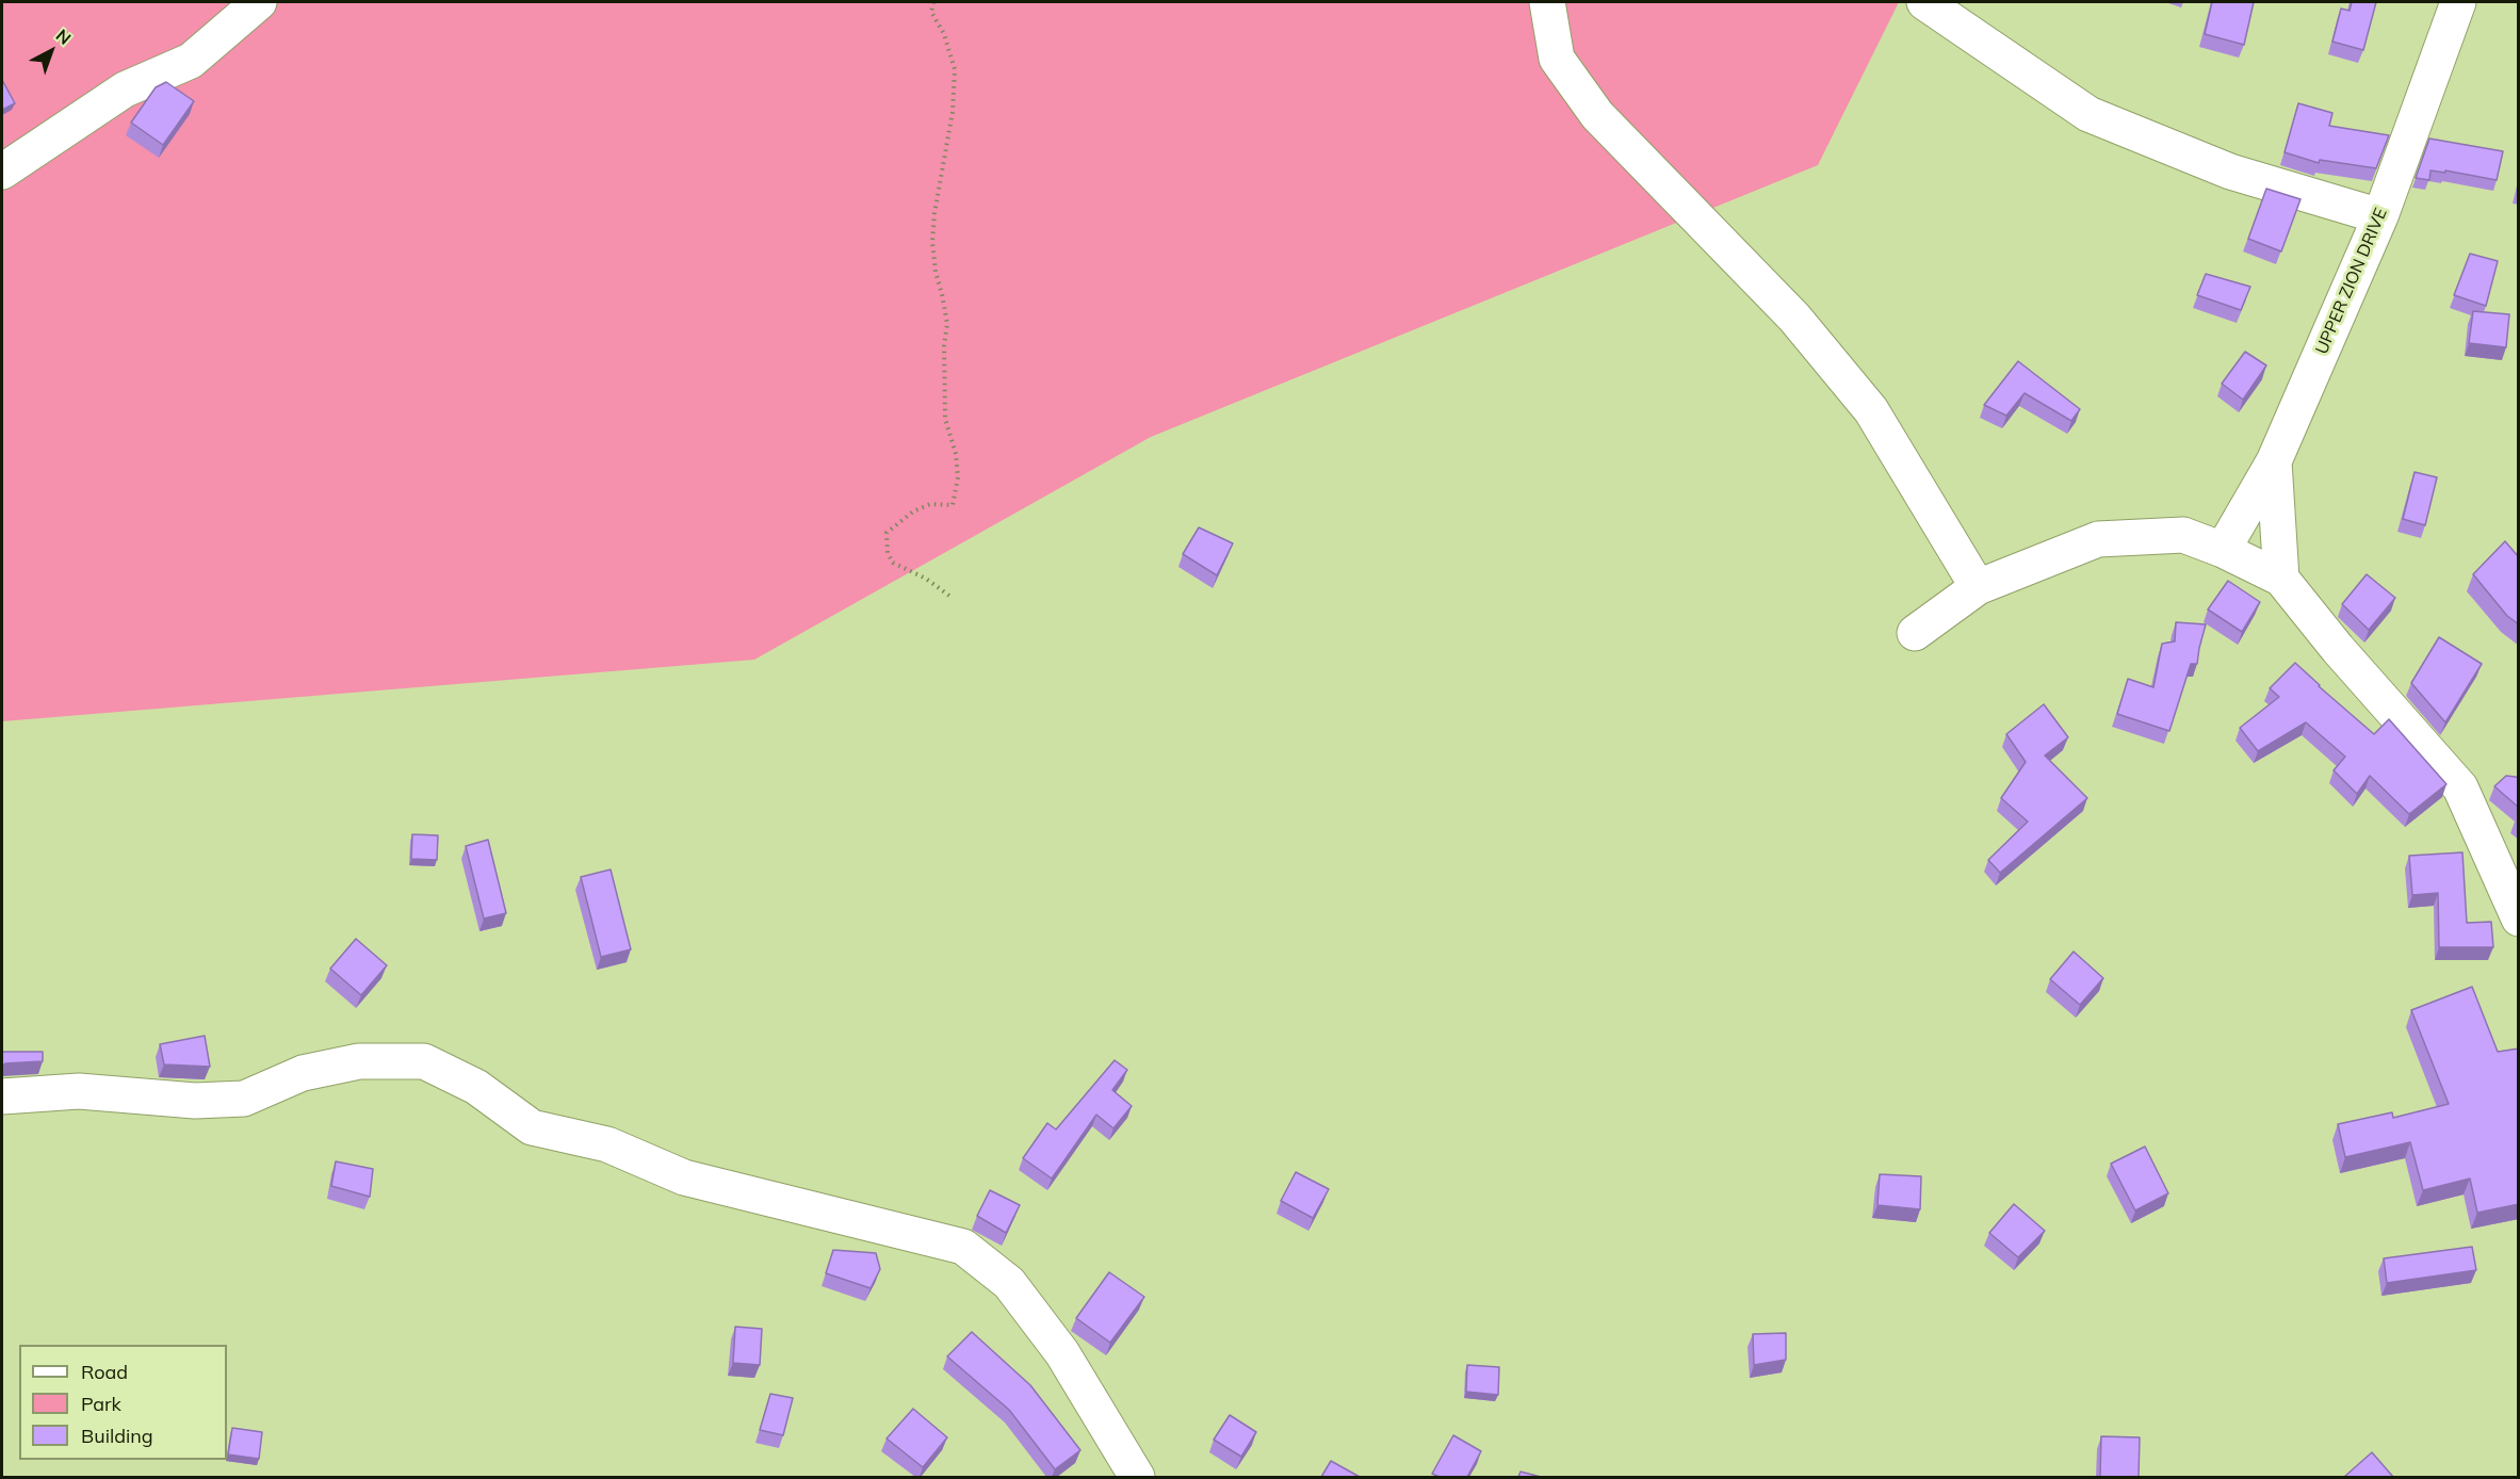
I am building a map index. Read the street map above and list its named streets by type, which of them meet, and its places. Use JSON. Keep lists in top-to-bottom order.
{
  "streets": {
    "street": ["UPPER ZION DRIVE"]
  },
  "legend": ["Road", "Park", "Building"],
  "north": "top right"
}
